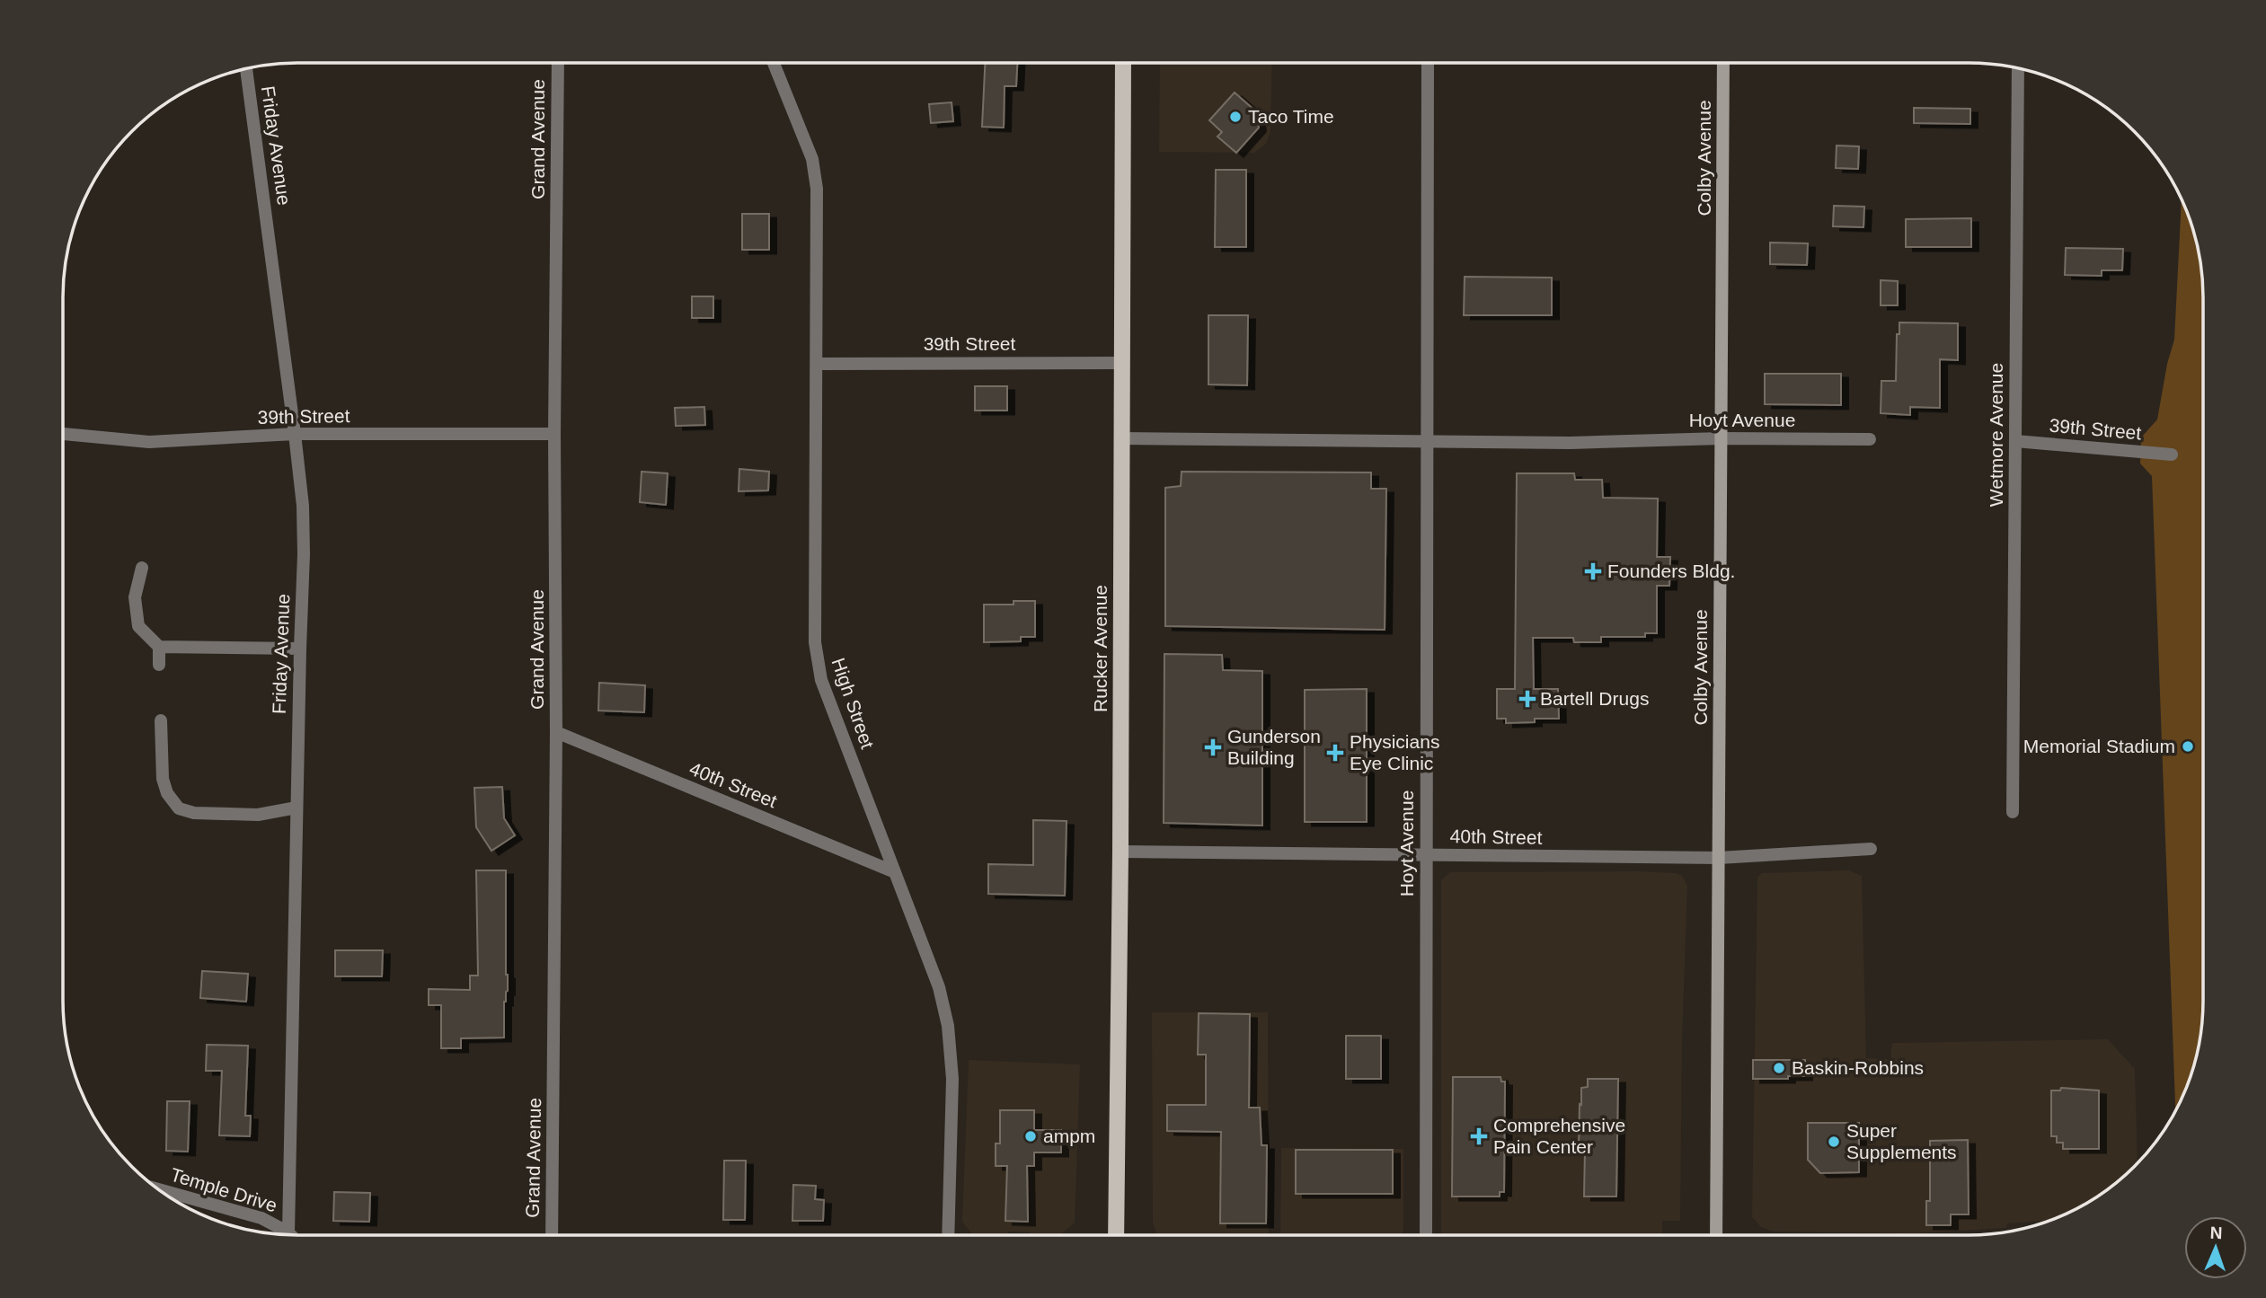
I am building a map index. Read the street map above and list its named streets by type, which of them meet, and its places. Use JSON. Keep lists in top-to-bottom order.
{
  "streets": {
    "main road": ["Colby Avenue", "Rucker Avenue"],
    "street": [
      "Grand Avenue",
      "Friday Avenue",
      "39th Street",
      "Hoyt Avenue",
      "Wetmore Avenue",
      "High Street",
      "40th Street",
      "Temple Drive"
    ]
  },
  "crossings": [
    ["Grand Avenue", "39th Street"],
    ["Grand Avenue", "40th Street"],
    ["Friday Avenue", "39th Street"],
    ["Friday Avenue", "Temple Drive"],
    ["Colby Avenue", "Hoyt Avenue"],
    ["Colby Avenue", "40th Street"],
    ["39th Street", "Wetmore Avenue"],
    ["39th Street", "Rucker Avenue"],
    ["39th Street", "High Street"],
    ["Hoyt Avenue", "Rucker Avenue"],
    ["Hoyt Avenue", "40th Street"],
    ["Rucker Avenue", "40th Street"],
    ["High Street", "40th Street"]
  ],
  "places": {
    "other": [
      "Taco Time",
      "Memorial Stadium",
      "Baskin-Robbins",
      "ampm",
      "Super Supplements"
    ],
    "health": [
      "Founders Bldg.",
      "Bartell Drugs",
      "Gunderson Building",
      "Physicians Eye Clinic",
      "Comprehensive Pain Center"
    ]
  },
  "north": "top"
}
